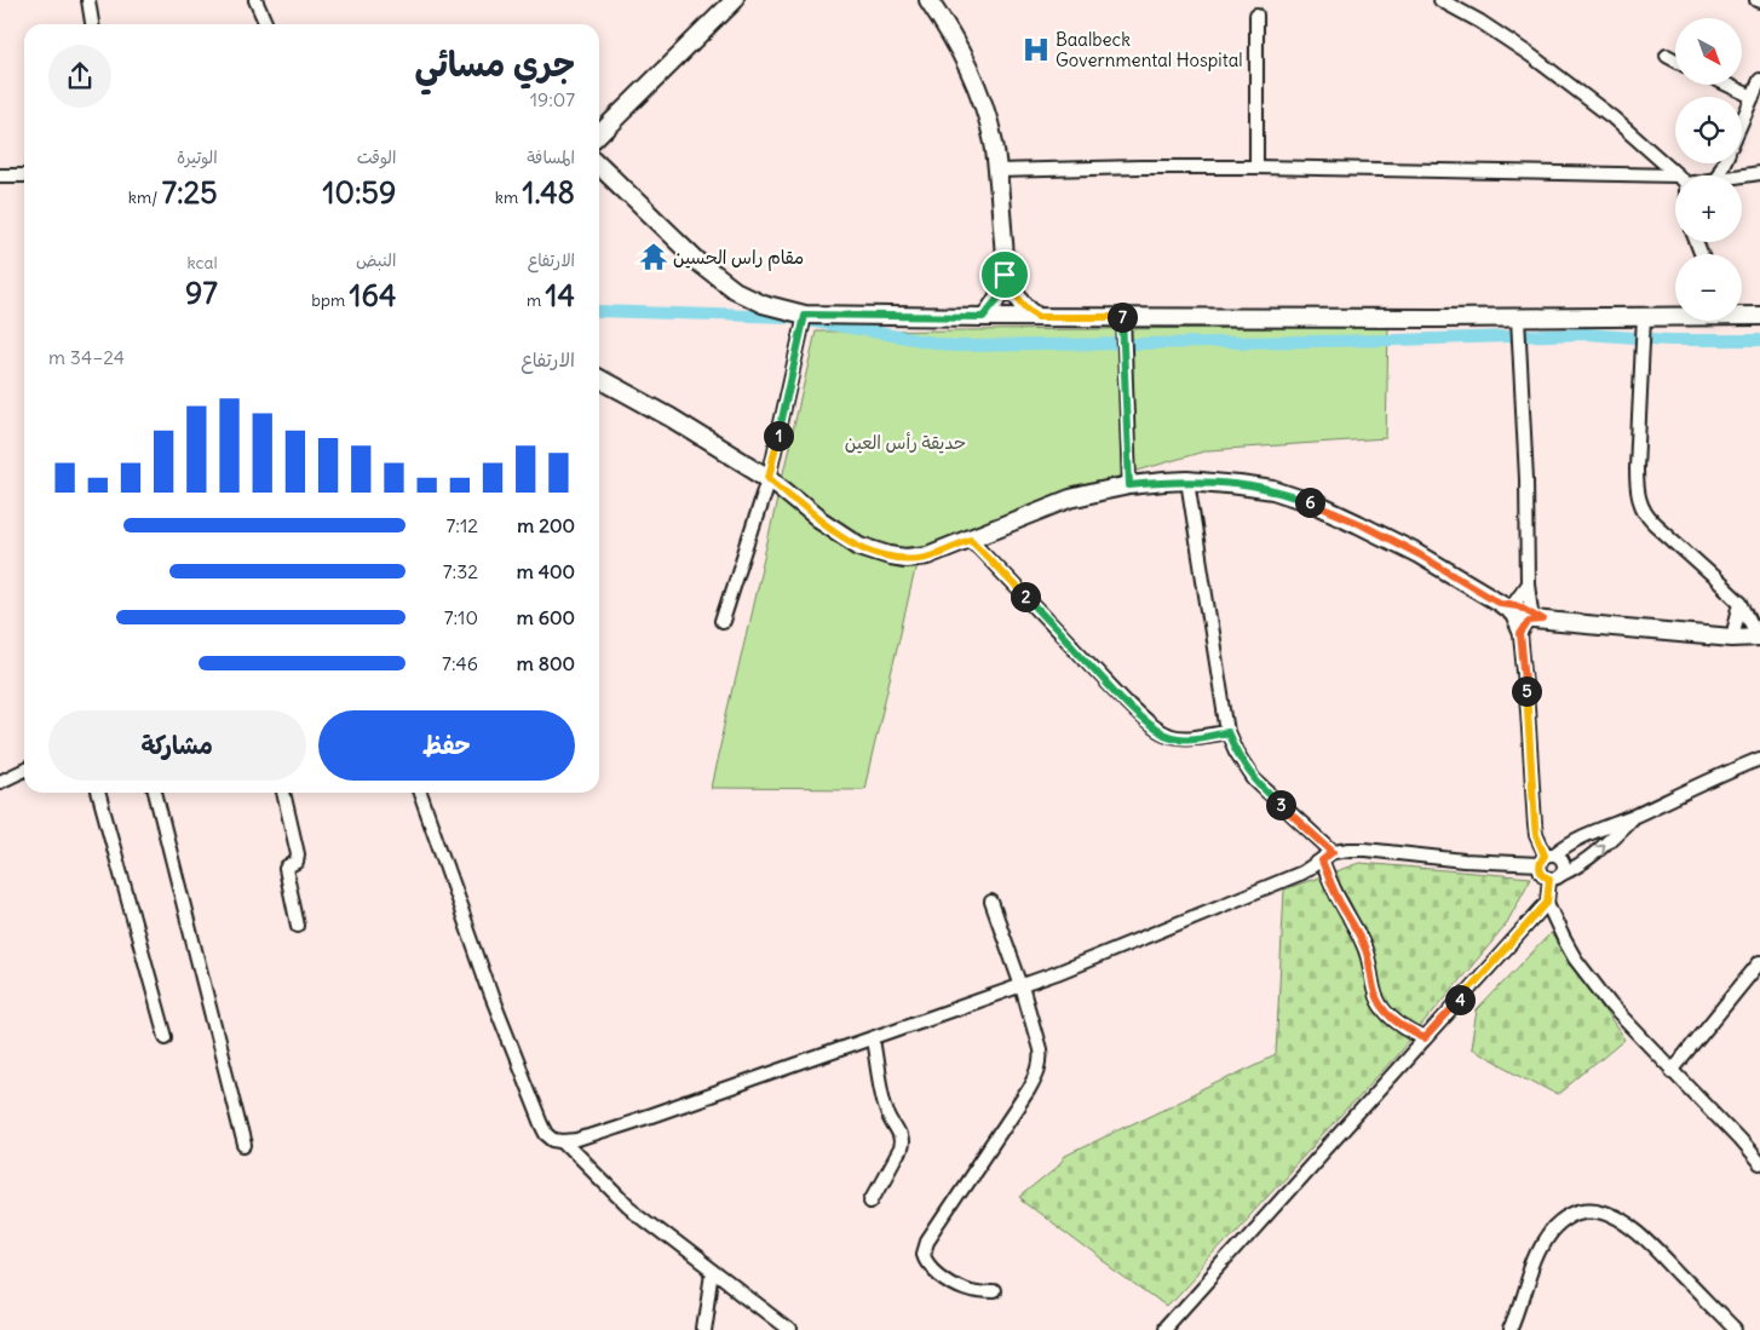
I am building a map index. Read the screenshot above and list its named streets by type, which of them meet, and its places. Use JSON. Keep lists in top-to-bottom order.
{
  "parks": ["حديقة رأس العين"],
  "places": {
    "hospital": ["Baalbeck Governmental Hospital"],
    "temple": ["مقام راس الحسين"]
  },
  "north": "bottom right",
  "page": {
    "map_buttons": ["+", "−"],
    "heading": ["جري مسائي", "19:07"],
    "stats": [
      ["المسافة", "1.48 km"],
      ["الوقت", "10:59"],
      ["الوتيرة", "7:25 /km"],
      ["الارتفاع", "14 m"],
      ["النبض", "164 bpm"],
      ["kcal", "97"]
    ],
    "pins": [
      "7",
      "1",
      "6",
      "2",
      "5",
      "3",
      "4"
    ],
    "chart": ["الارتفاع", "24–34 m"],
    "list": [
      {
        "name": "200 m",
        "note": "7:12"
      },
      {
        "name": "400 m",
        "note": "7:32"
      },
      {
        "name": "600 m",
        "note": "7:10"
      },
      {
        "name": "800 m",
        "note": "7:46"
      }
    ],
    "buttons": ["حفظ", "مشاركة"]
  }
}
